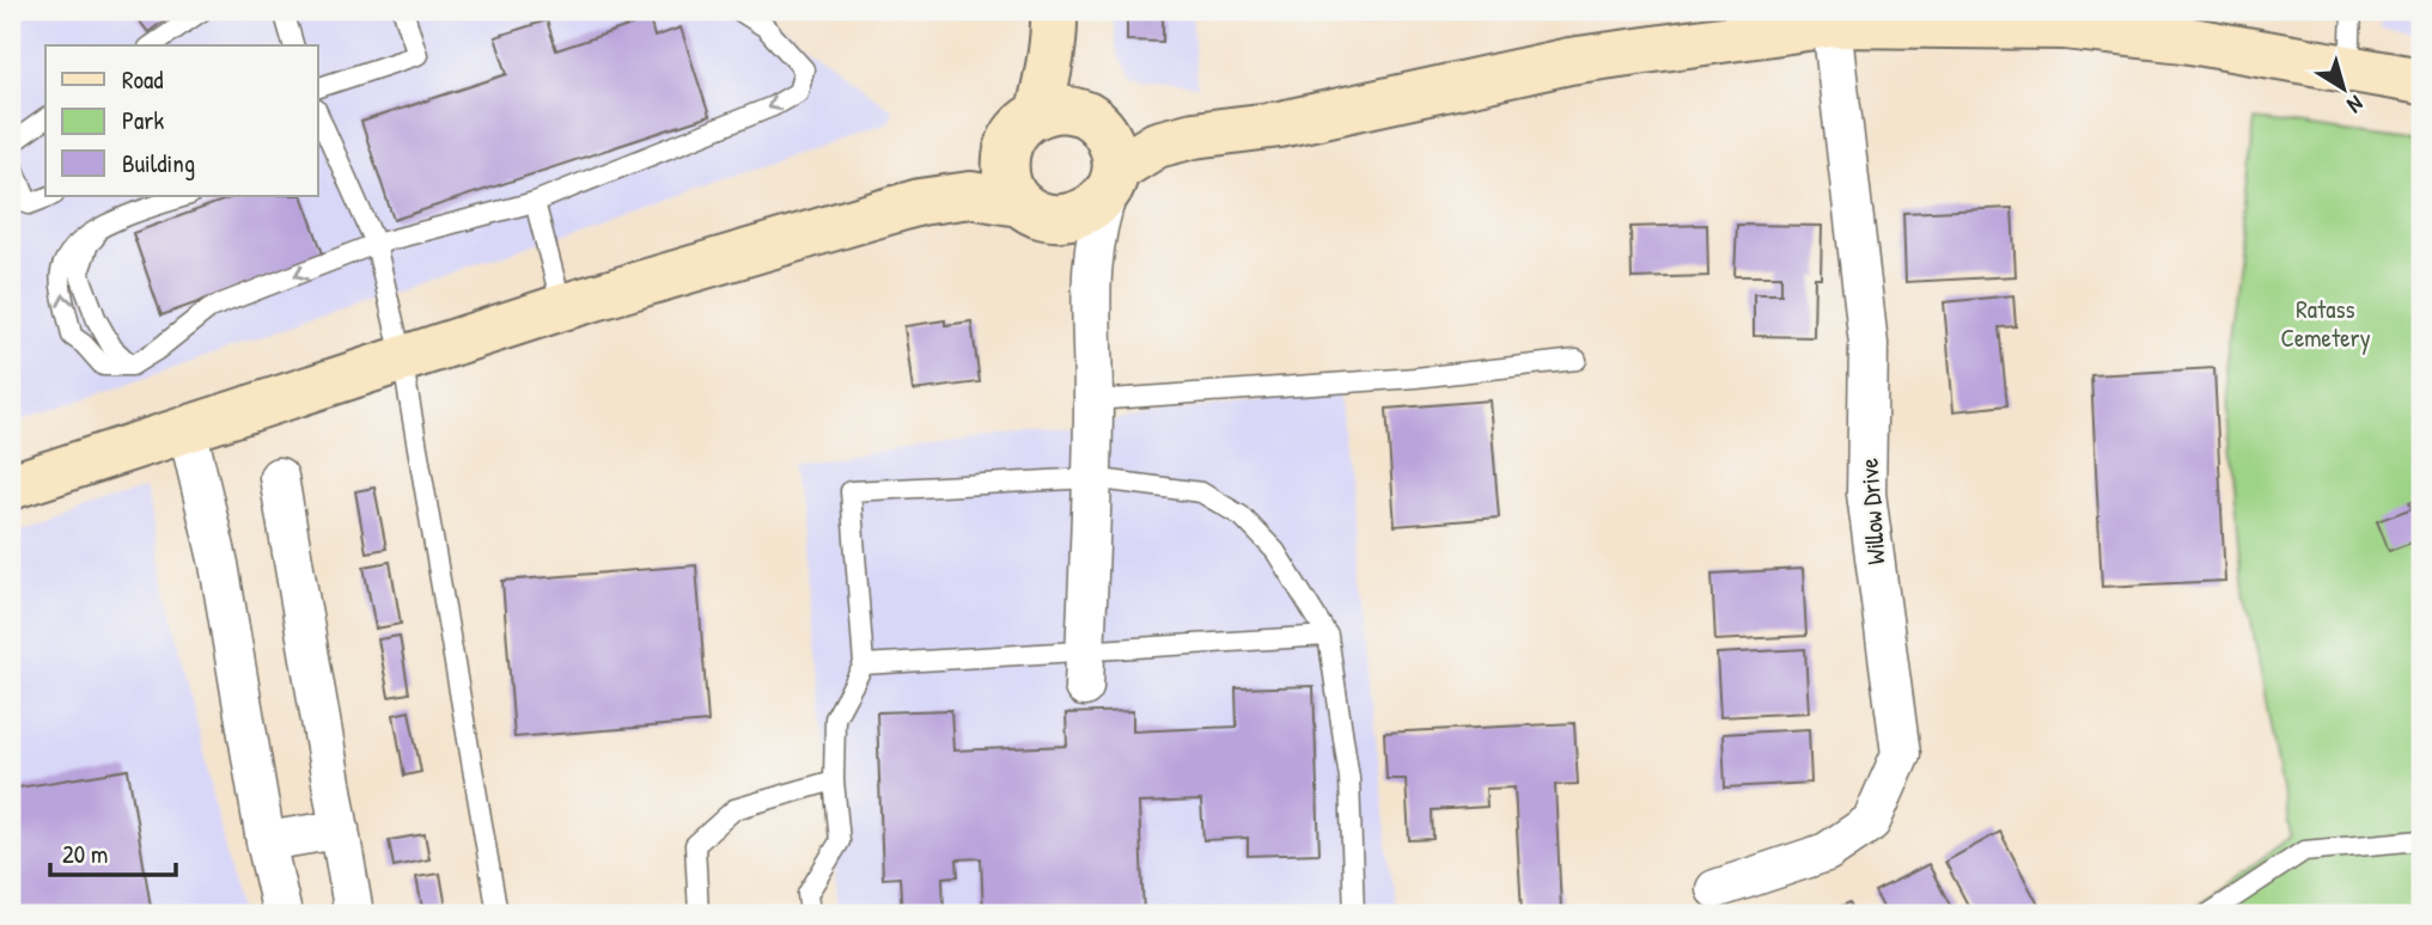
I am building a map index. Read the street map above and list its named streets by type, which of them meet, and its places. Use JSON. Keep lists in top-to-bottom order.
{
  "streets": {
    "street": ["Willow Drive"]
  },
  "parks": ["Ratass Cemetery"],
  "legend": ["Road", "Park", "Building"],
  "scale_bar": "20 m",
  "north": "bottom right"
}
